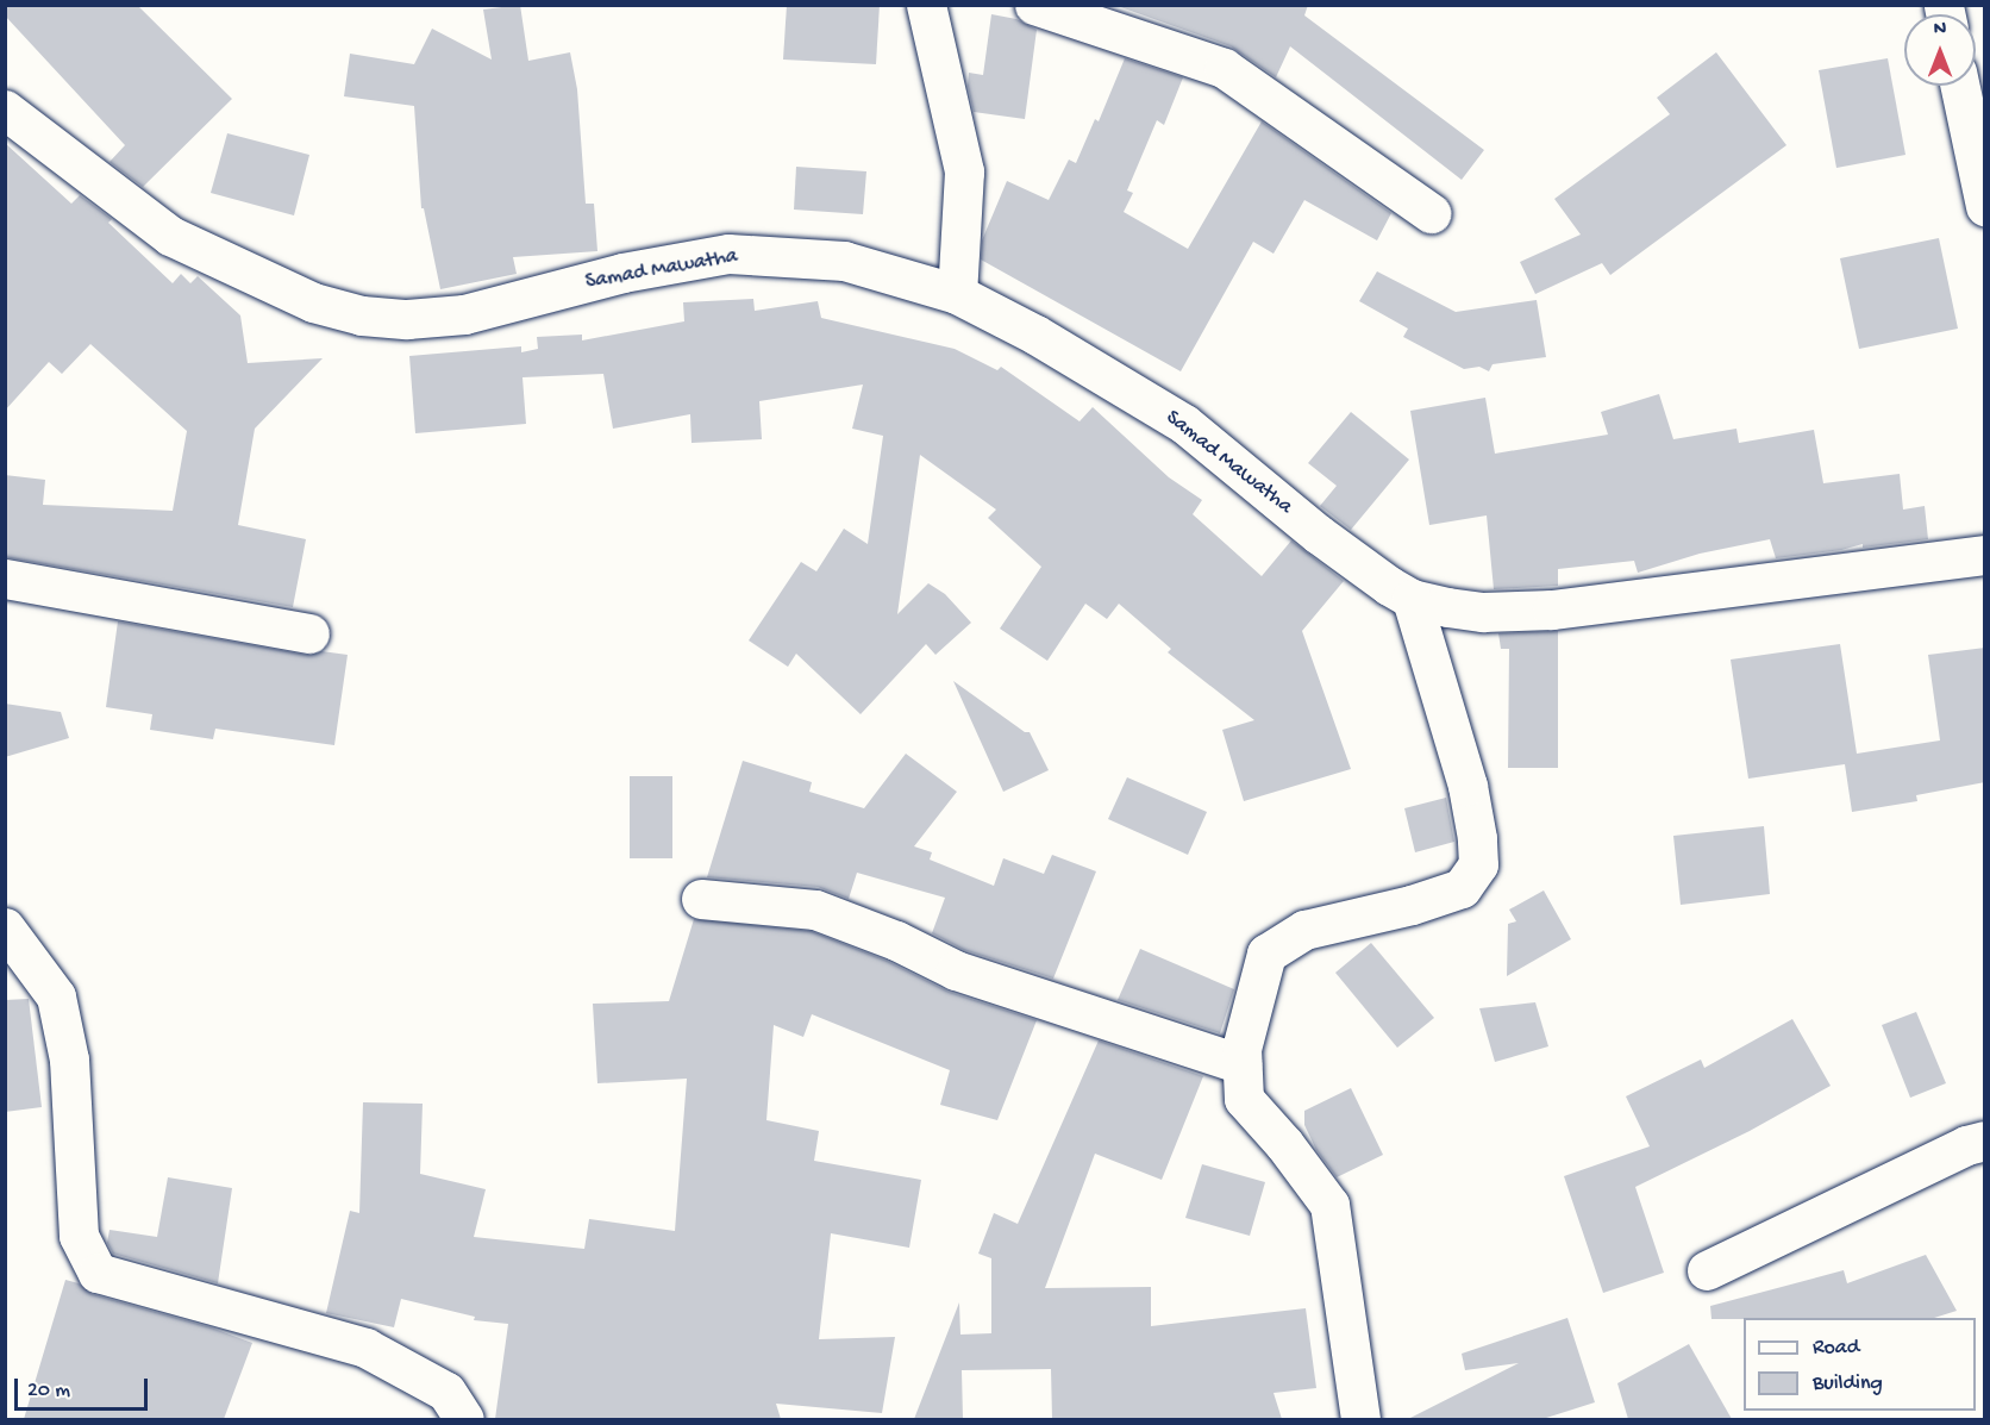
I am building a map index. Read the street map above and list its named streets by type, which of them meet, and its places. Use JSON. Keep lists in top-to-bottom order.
{
  "streets": {
    "street": ["Samad Mawatha"]
  },
  "legend": ["Road", "Building"],
  "scale_bar": "20 m",
  "north": "top"
}
